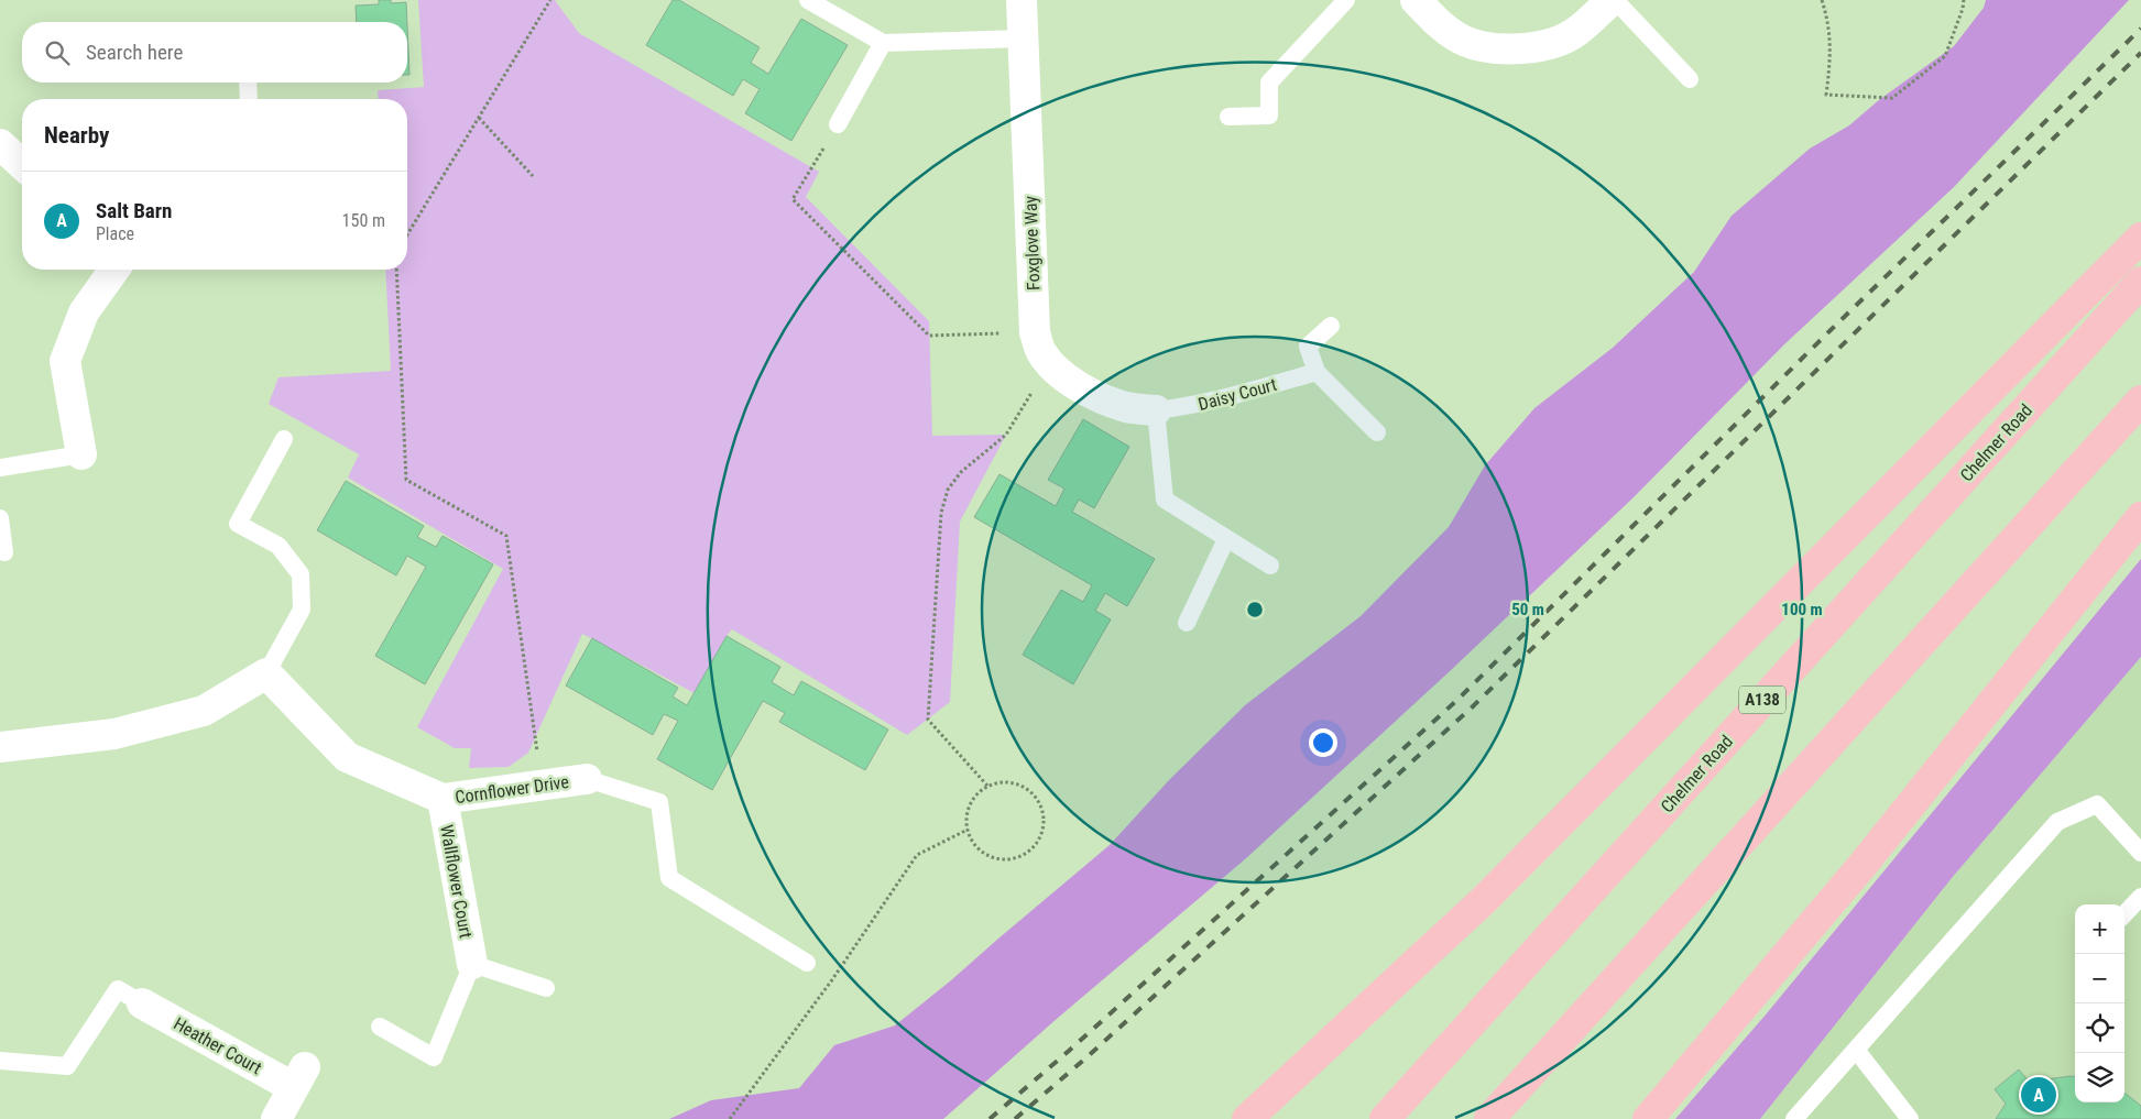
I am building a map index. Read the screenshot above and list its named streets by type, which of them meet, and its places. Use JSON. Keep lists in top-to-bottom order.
{
  "streets": {
    "main road": ["Chelmer Road", "A138"],
    "street": [
      "Foxglove Way",
      "Cornflower Drive",
      "Wallflower Court",
      "Heather Court"
    ],
    "lane": ["Daisy Court"]
  },
  "crossings": [
    ["Foxglove Way", "Daisy Court"],
    ["Cornflower Drive", "Wallflower Court"]
  ],
  "page": {
    "search": "Search here",
    "heading": "Nearby",
    "list": [
      {
        "mark": "A",
        "name": "Salt Barn",
        "note": "Place",
        "value": "150 m"
      }
    ],
    "map_buttons": ["+", "−"],
    "pins": "A"
  },
  "rings": ["50 m", "100 m"]
}
